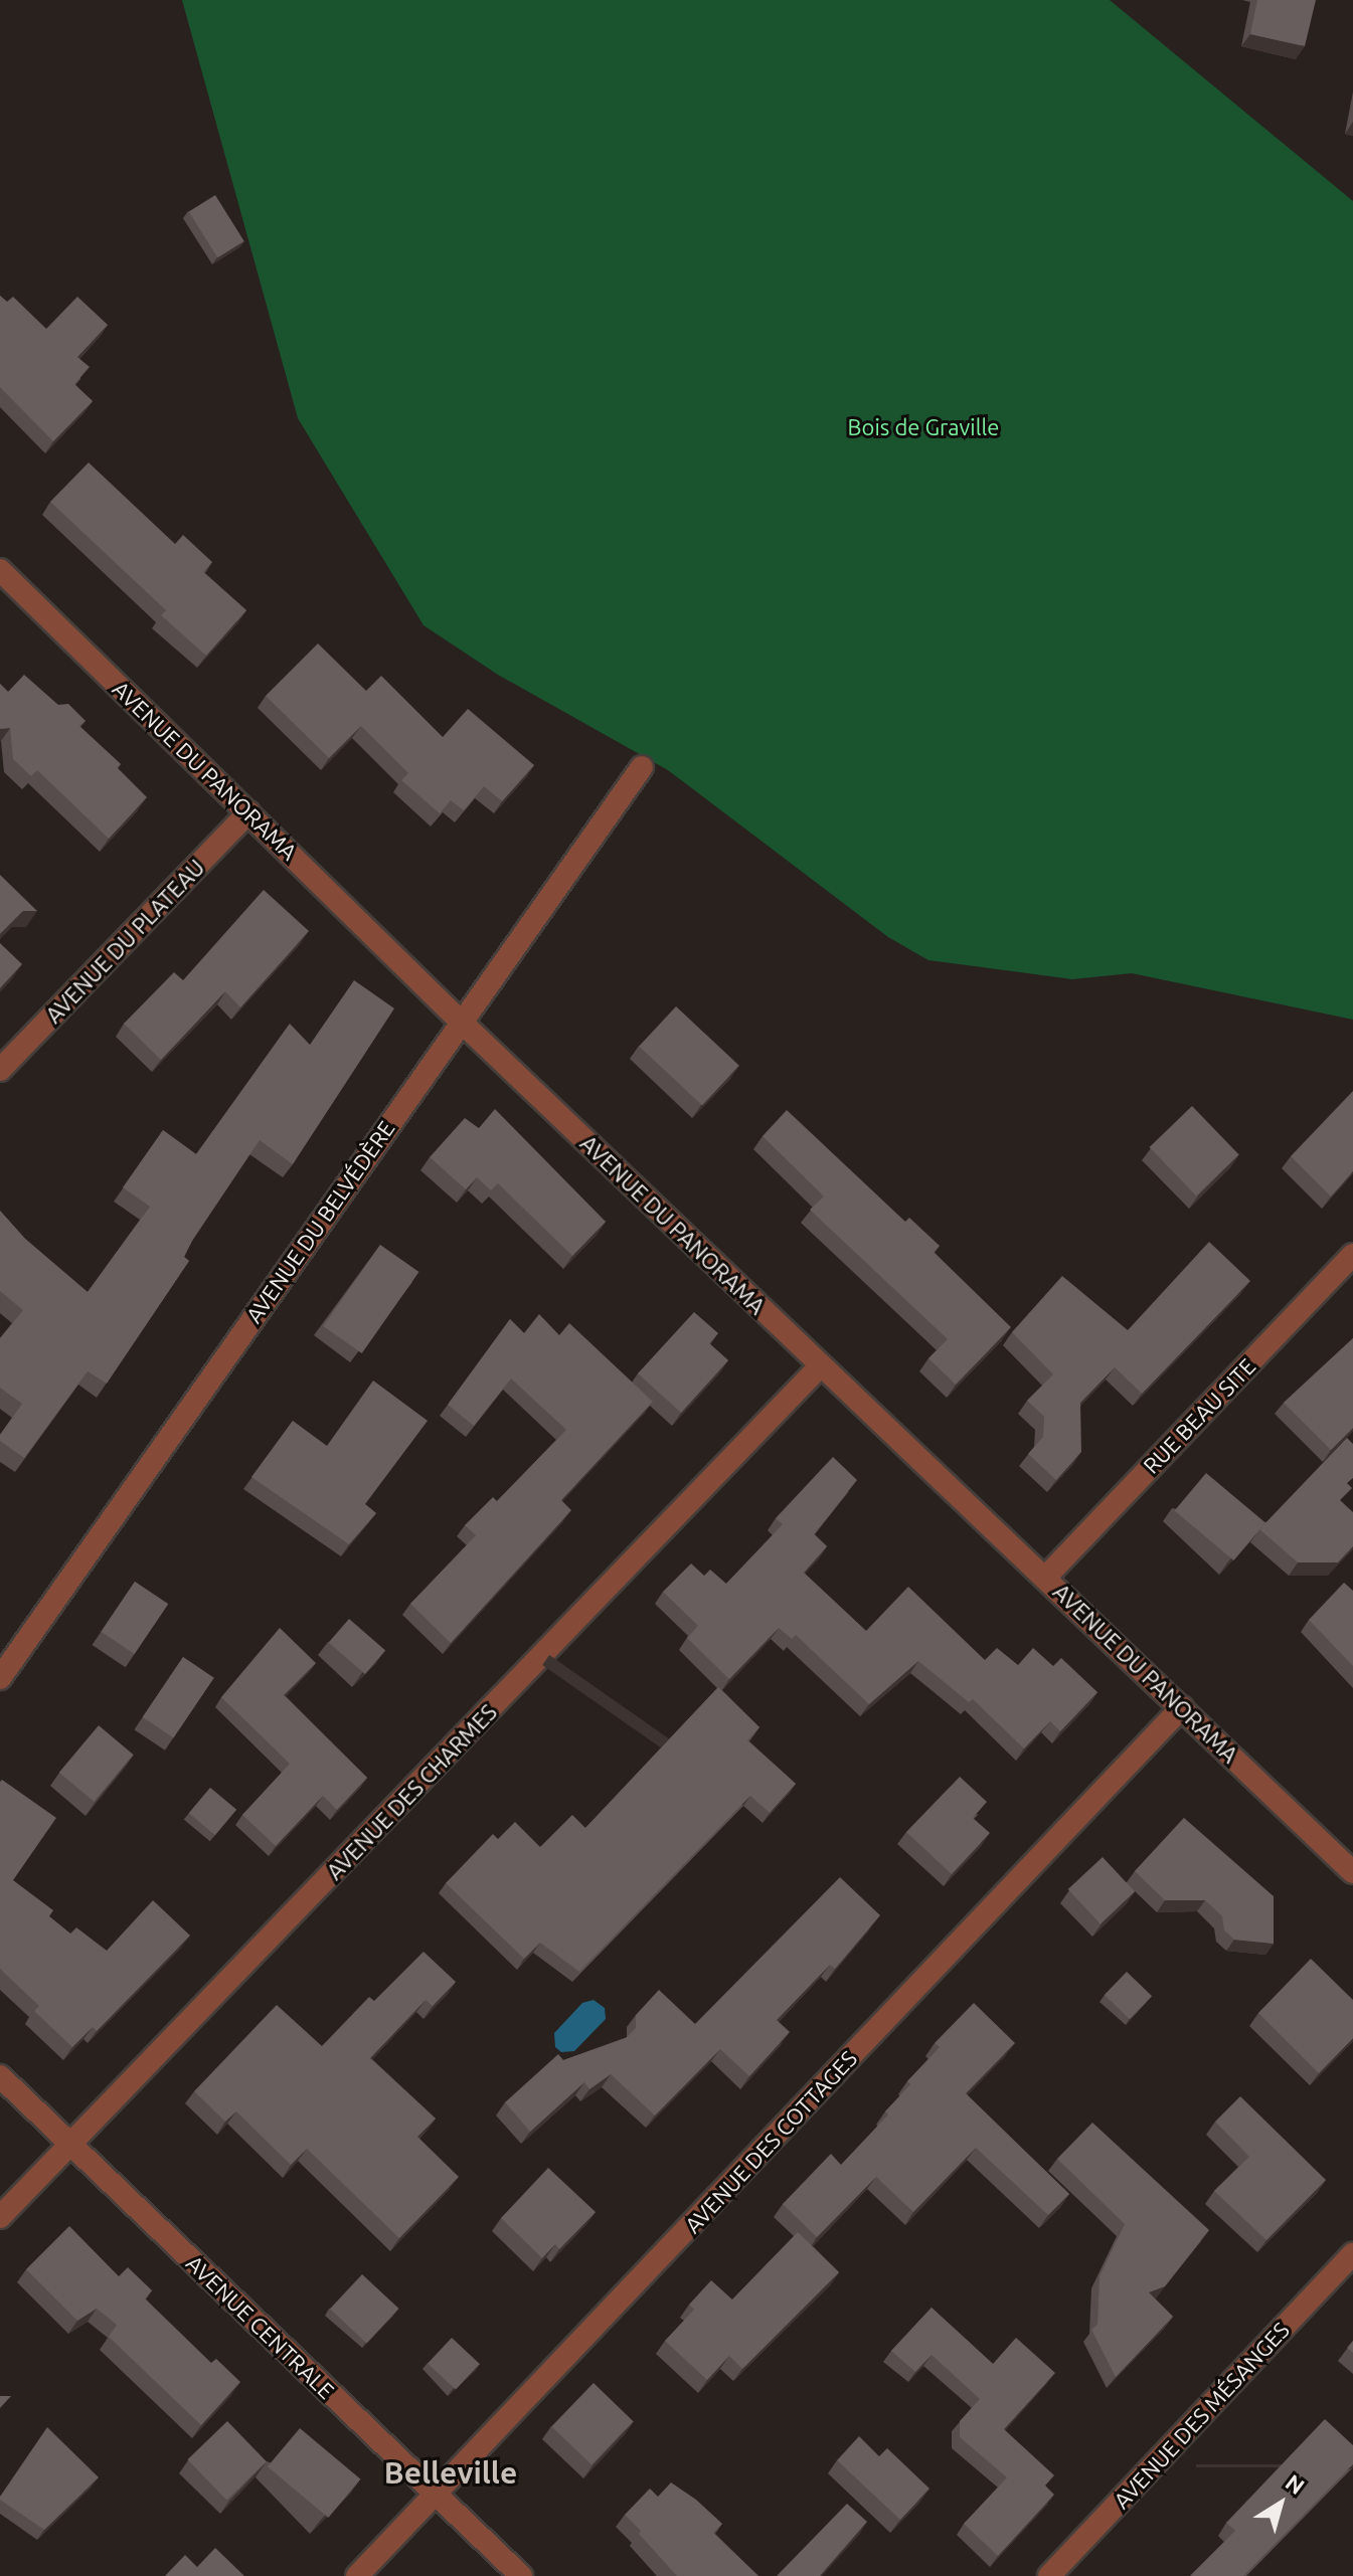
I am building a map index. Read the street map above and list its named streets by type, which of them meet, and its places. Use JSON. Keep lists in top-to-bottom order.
{
  "streets": {
    "street": [
      "AVENUE DU PANORAMA",
      "AVENUE DU PLATEAU",
      "AVENUE DU BELVÉDÈRE",
      "RUE BEAU SITE",
      "AVENUE DES CHARMES",
      "AVENUE DES COTTAGES",
      "AVENUE CENTRALE",
      "AVENUE DES MÉSANGES"
    ]
  },
  "crossings": [
    ["AVENUE DU PANORAMA", "AVENUE DU PLATEAU"],
    ["AVENUE DU PANORAMA", "AVENUE DU BELVÉDÈRE"],
    ["AVENUE DU PANORAMA", "RUE BEAU SITE"],
    ["AVENUE DU PANORAMA", "AVENUE DES CHARMES"],
    ["AVENUE DU PANORAMA", "AVENUE DES COTTAGES"],
    ["AVENUE DES CHARMES", "AVENUE CENTRALE"],
    ["AVENUE DES COTTAGES", "AVENUE CENTRALE"]
  ],
  "districts": ["Belleville"],
  "parks": ["Bois de Graville"],
  "north": "top right"
}
